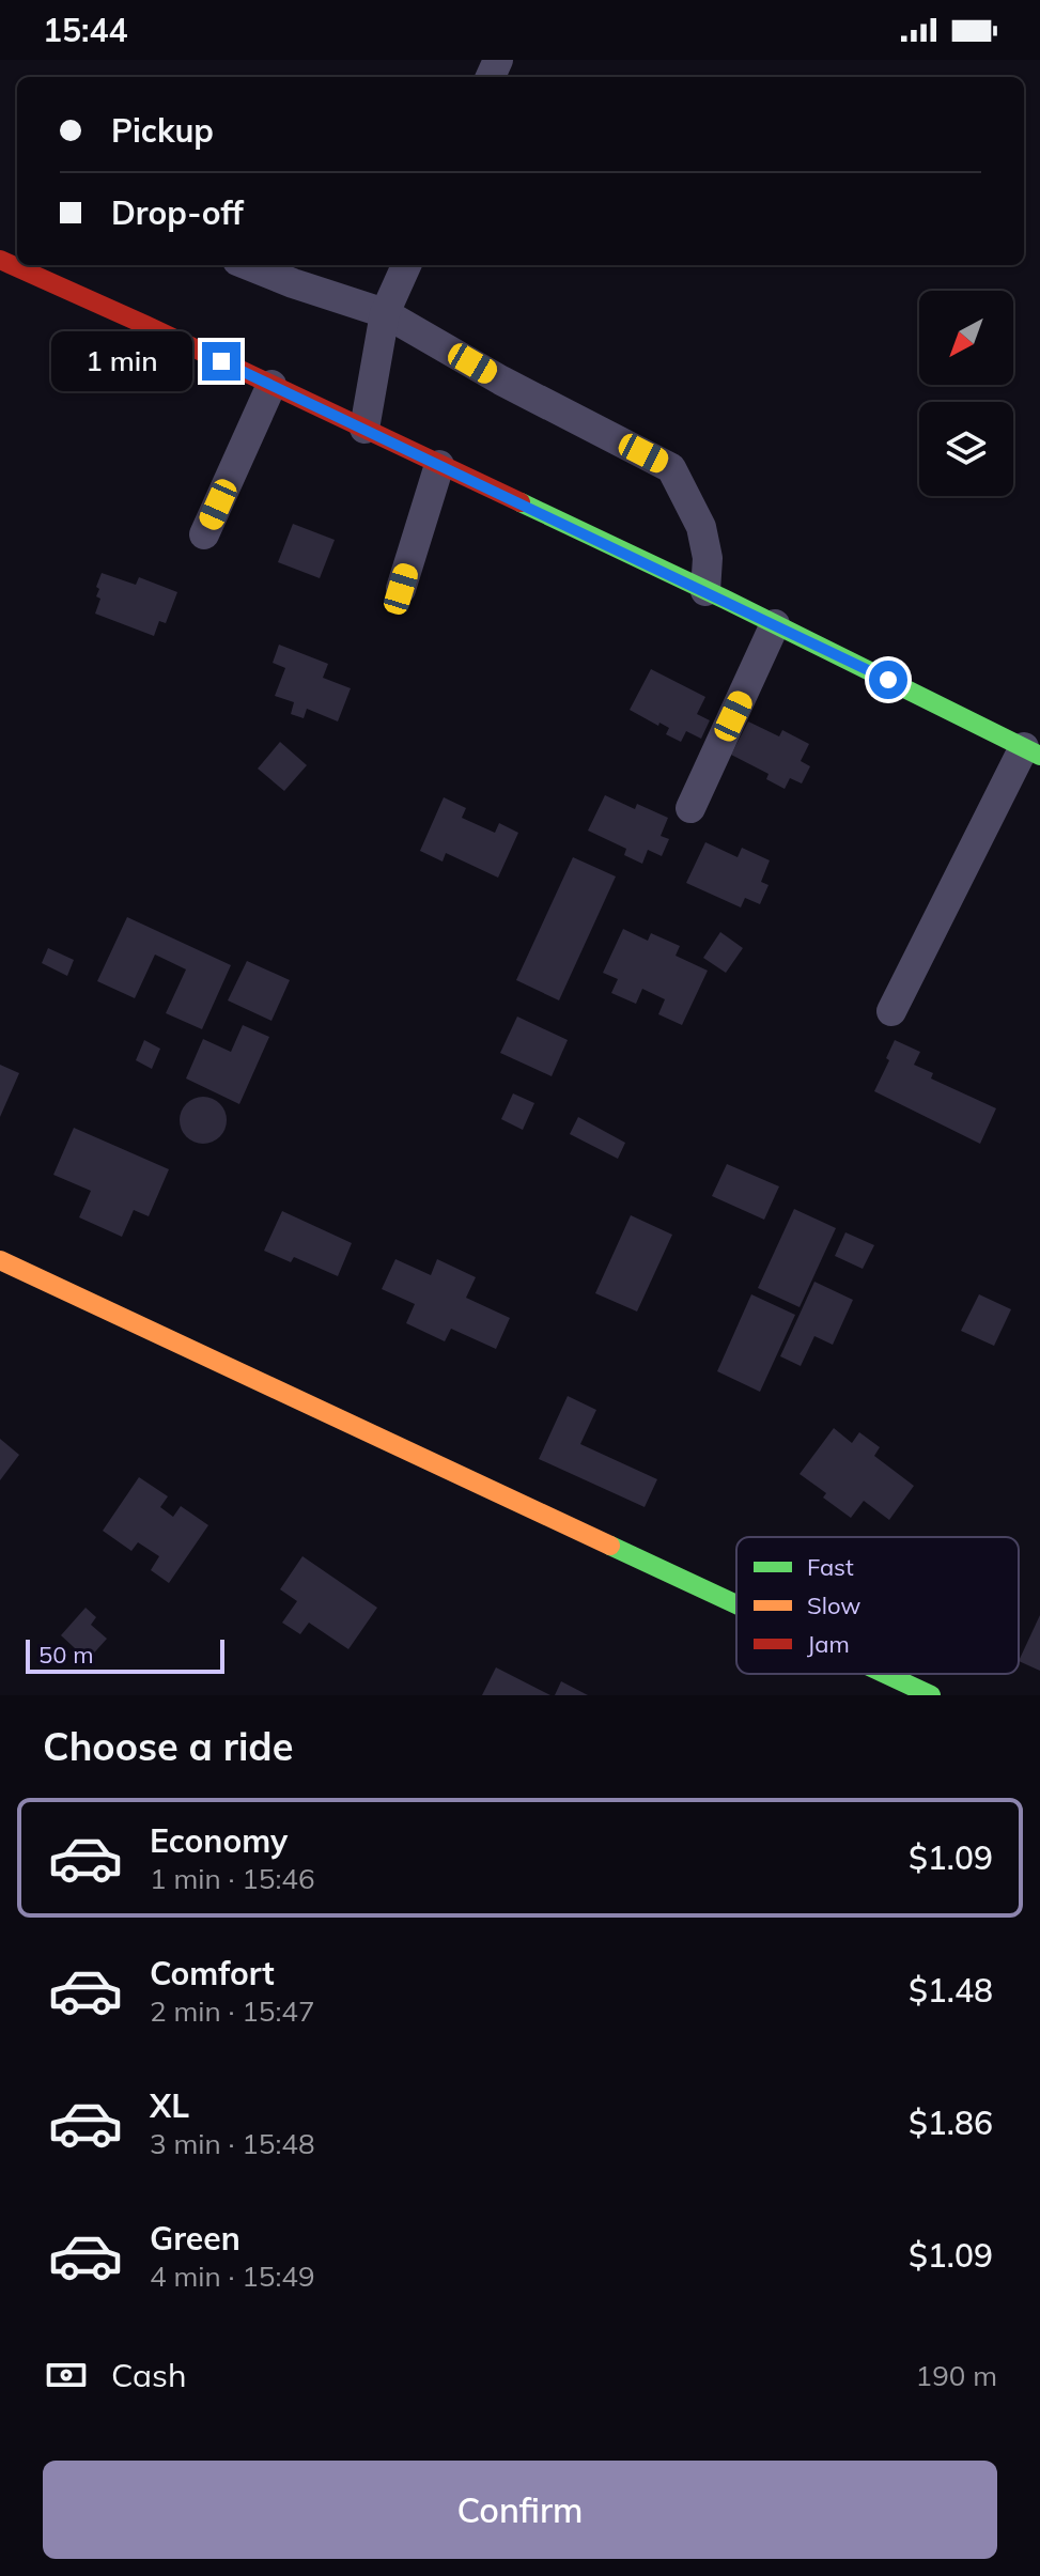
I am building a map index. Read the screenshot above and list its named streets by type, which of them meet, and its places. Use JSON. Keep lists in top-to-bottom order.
{
  "legend": ["Fast", "Slow", "Jam"],
  "scale_bar": "50 m",
  "north": "bottom left",
  "page": {
    "status": "15:44",
    "banner": ["Pickup", "Drop-off"],
    "bubble": "1 min",
    "scale": "50 m",
    "heading": "Choose a ride",
    "list": [
      {
        "name": "Economy",
        "note": "1 min · 15:46",
        "value": "$1.09"
      },
      {
        "name": "Comfort",
        "note": "2 min · 15:47",
        "value": "$1.48"
      },
      {
        "name": "XL",
        "note": "3 min · 15:48",
        "value": "$1.86"
      },
      {
        "name": "Green",
        "note": "4 min · 15:49",
        "value": "$1.09"
      }
    ],
    "pay": ["Cash", "190 m"],
    "buttons": "Confirm"
  }
}
